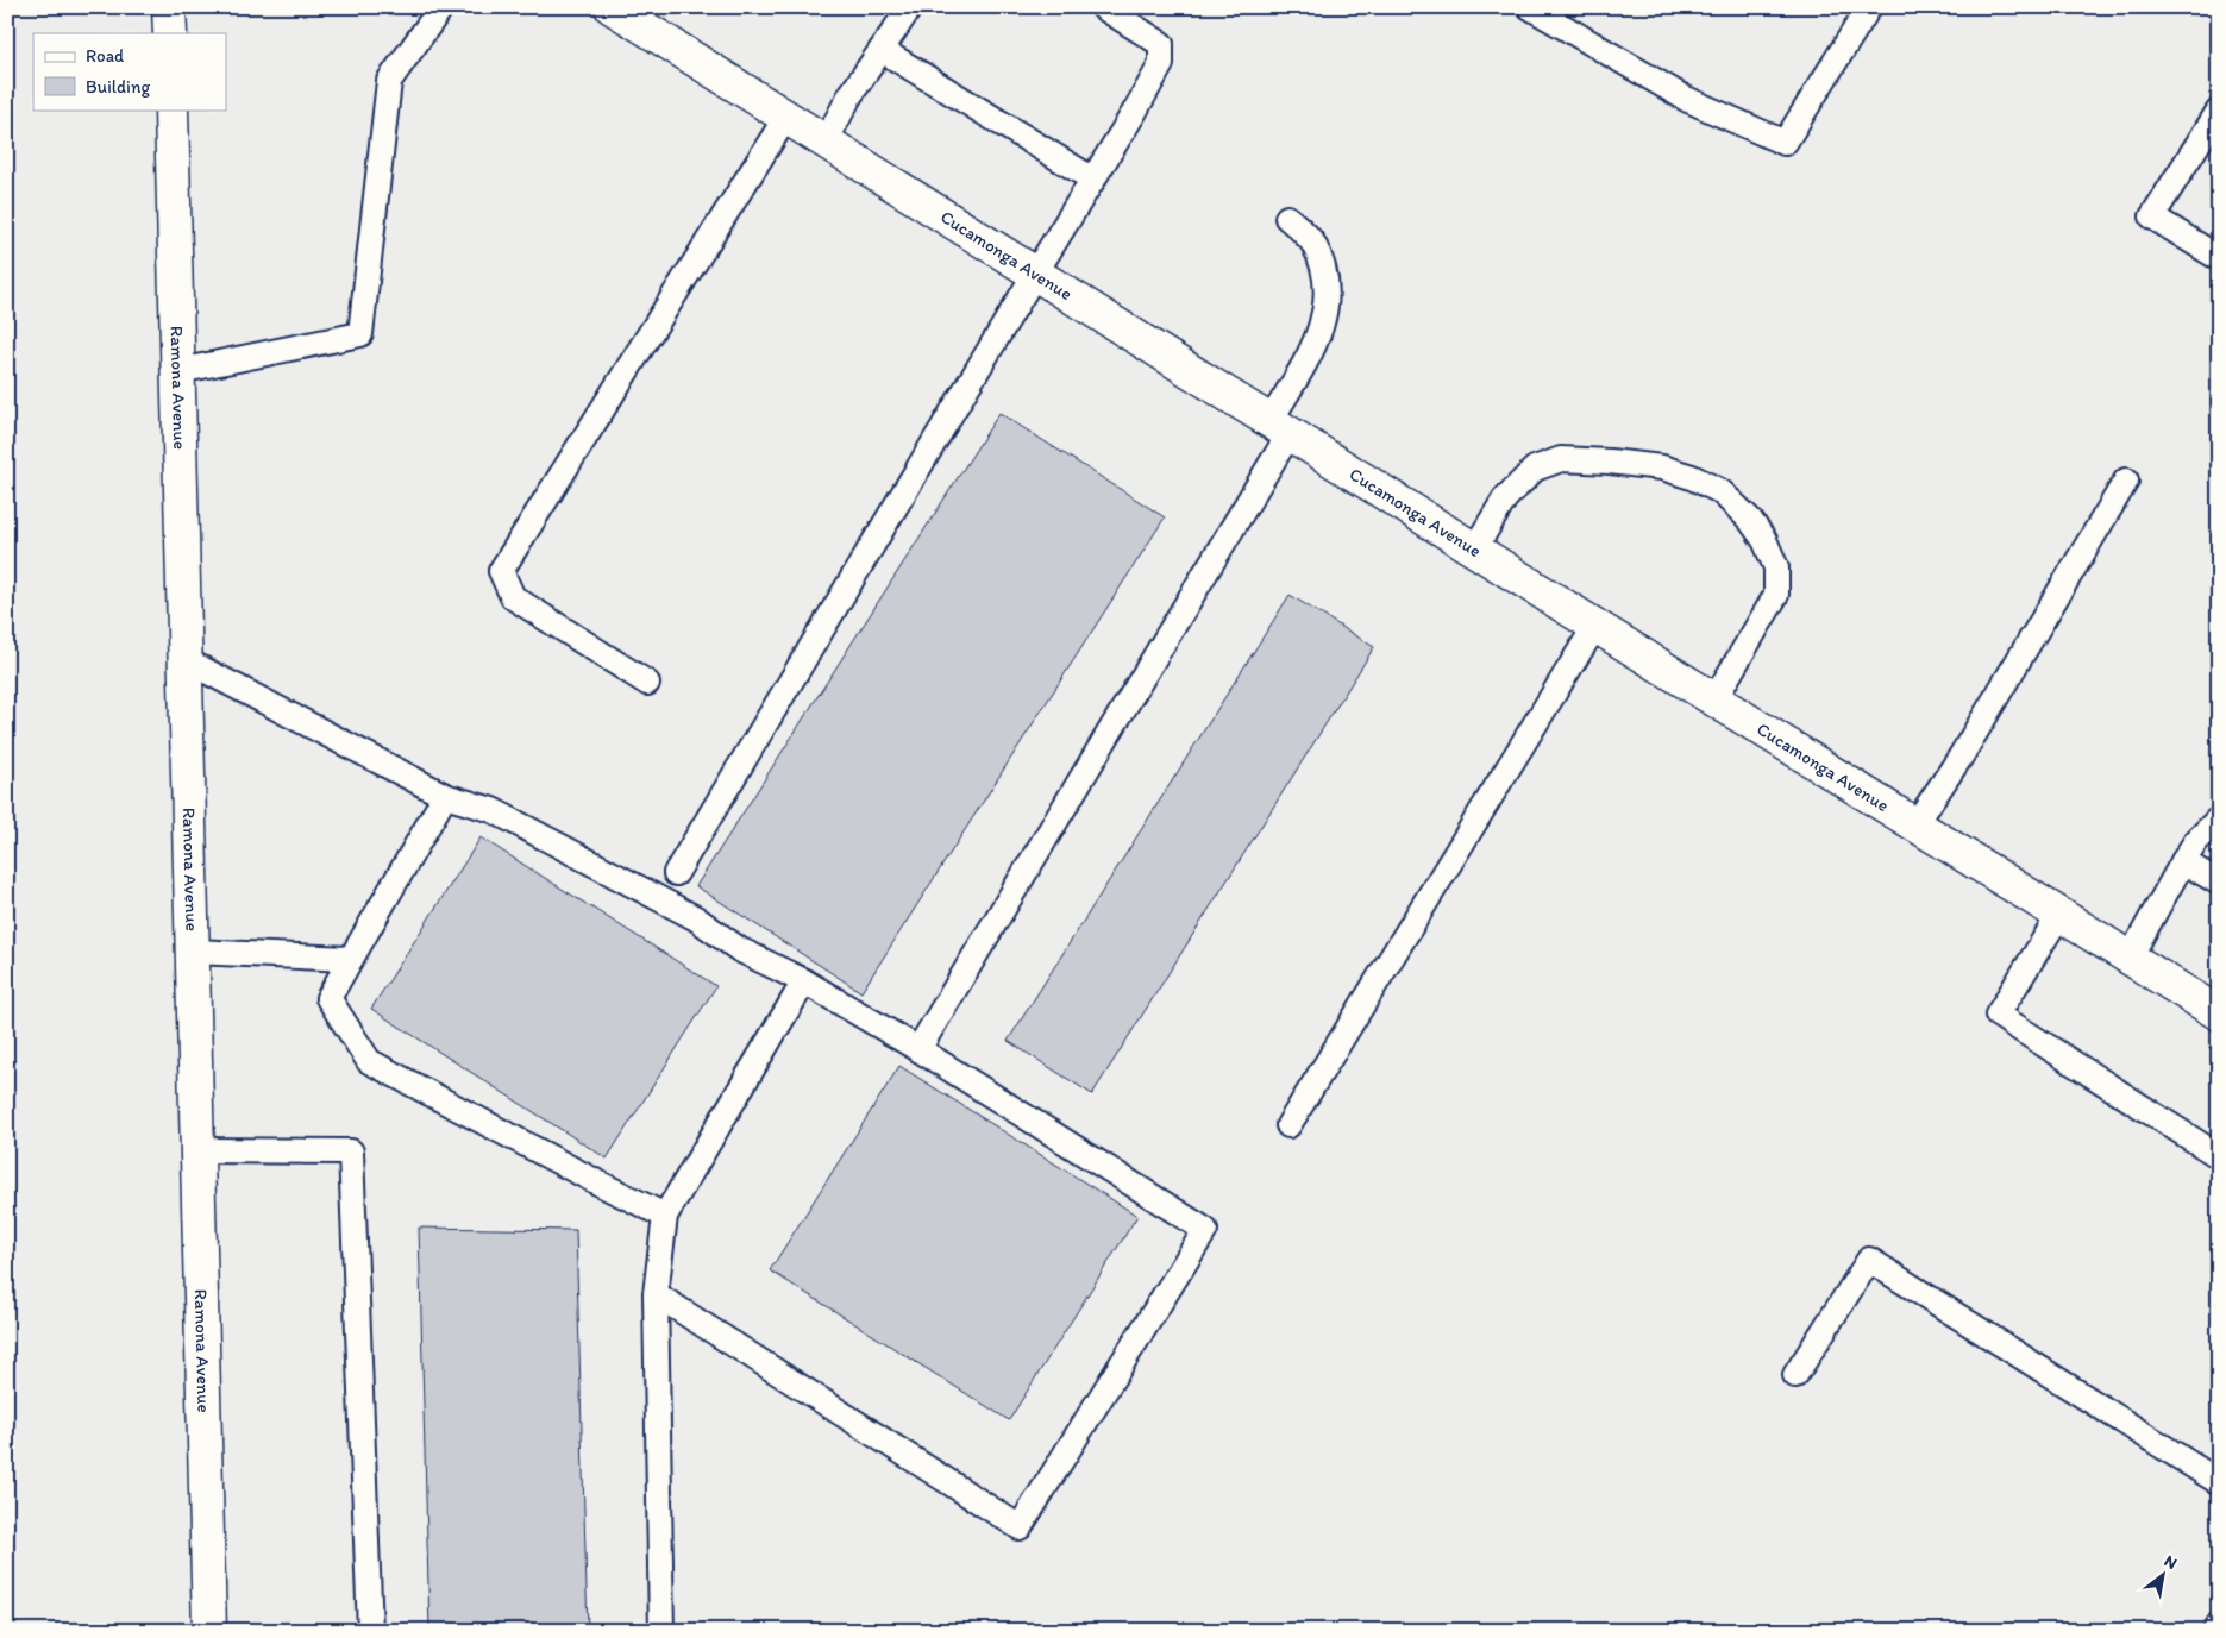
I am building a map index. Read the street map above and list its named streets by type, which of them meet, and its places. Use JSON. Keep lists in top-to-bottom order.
{
  "streets": {
    "street": ["Cucamonga Avenue", "Ramona Avenue"]
  },
  "legend": ["Road", "Building"],
  "north": "top right"
}
